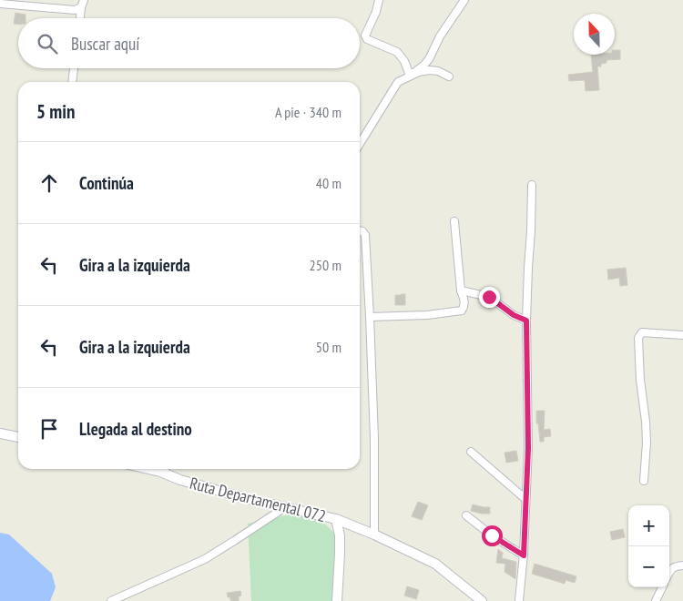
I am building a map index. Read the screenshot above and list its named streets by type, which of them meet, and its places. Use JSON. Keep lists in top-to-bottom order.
{
  "streets": {
    "main road": ["Ruta Departamental 072"]
  },
  "north": "top",
  "page": {
    "search": "Buscar aquí",
    "heading": ["5 min", "A pie · 340 m"],
    "list": [
      ["Continúa", "40 m"],
      ["Gira a la izquierda", "250 m"],
      ["Gira a la izquierda", "50 m"],
      "Llegada al destino"
    ],
    "map_buttons": ["+", "−"]
  }
}
